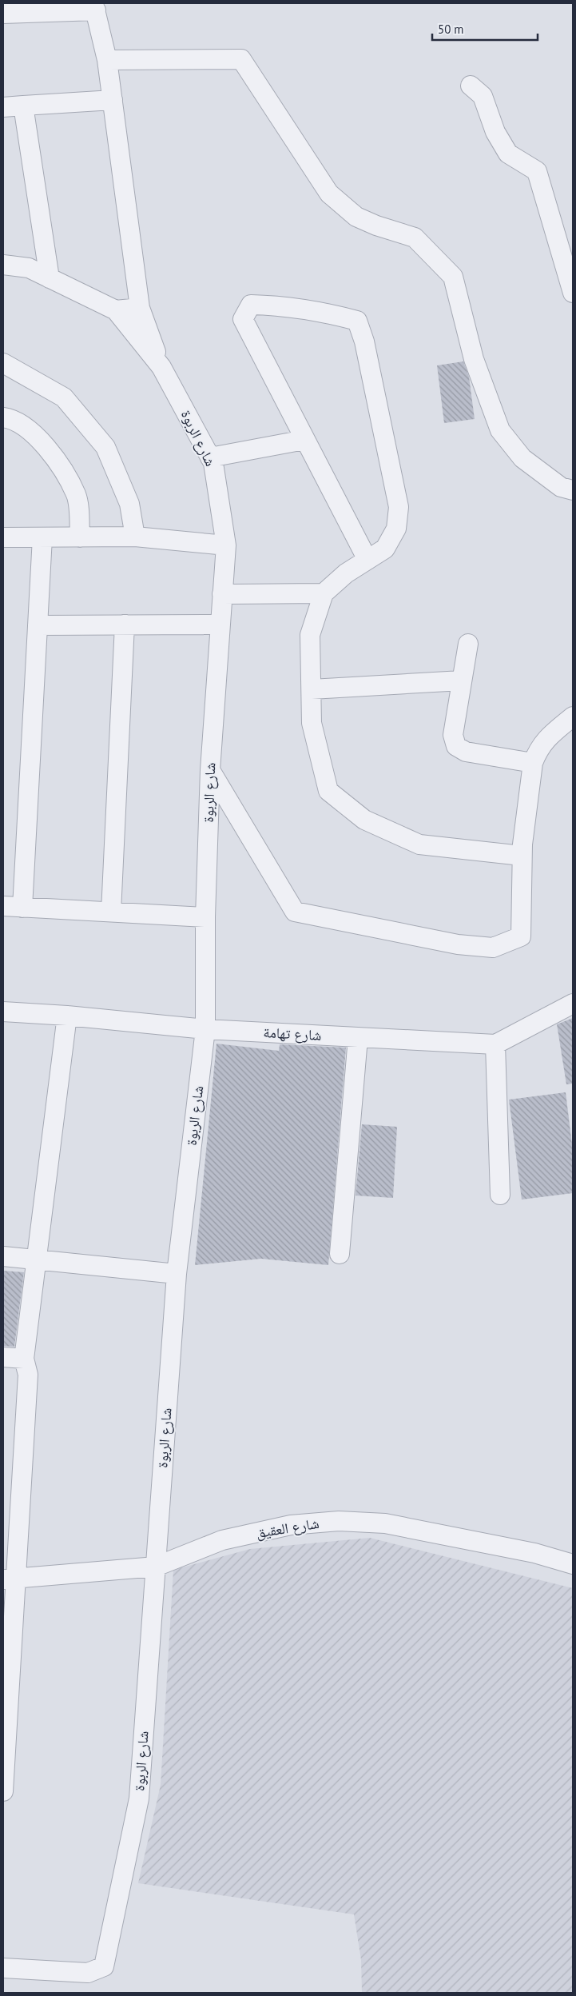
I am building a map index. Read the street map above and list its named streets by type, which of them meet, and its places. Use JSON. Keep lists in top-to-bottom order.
{
  "streets": {
    "street": ["شارع الربوة", "شارع تهامة", "شارع العقيق"]
  },
  "crossings": [
    ["شارع الربوة", "شارع تهامة"],
    ["شارع الربوة", "شارع العقيق"]
  ],
  "scale_bar": "50 m"
}
